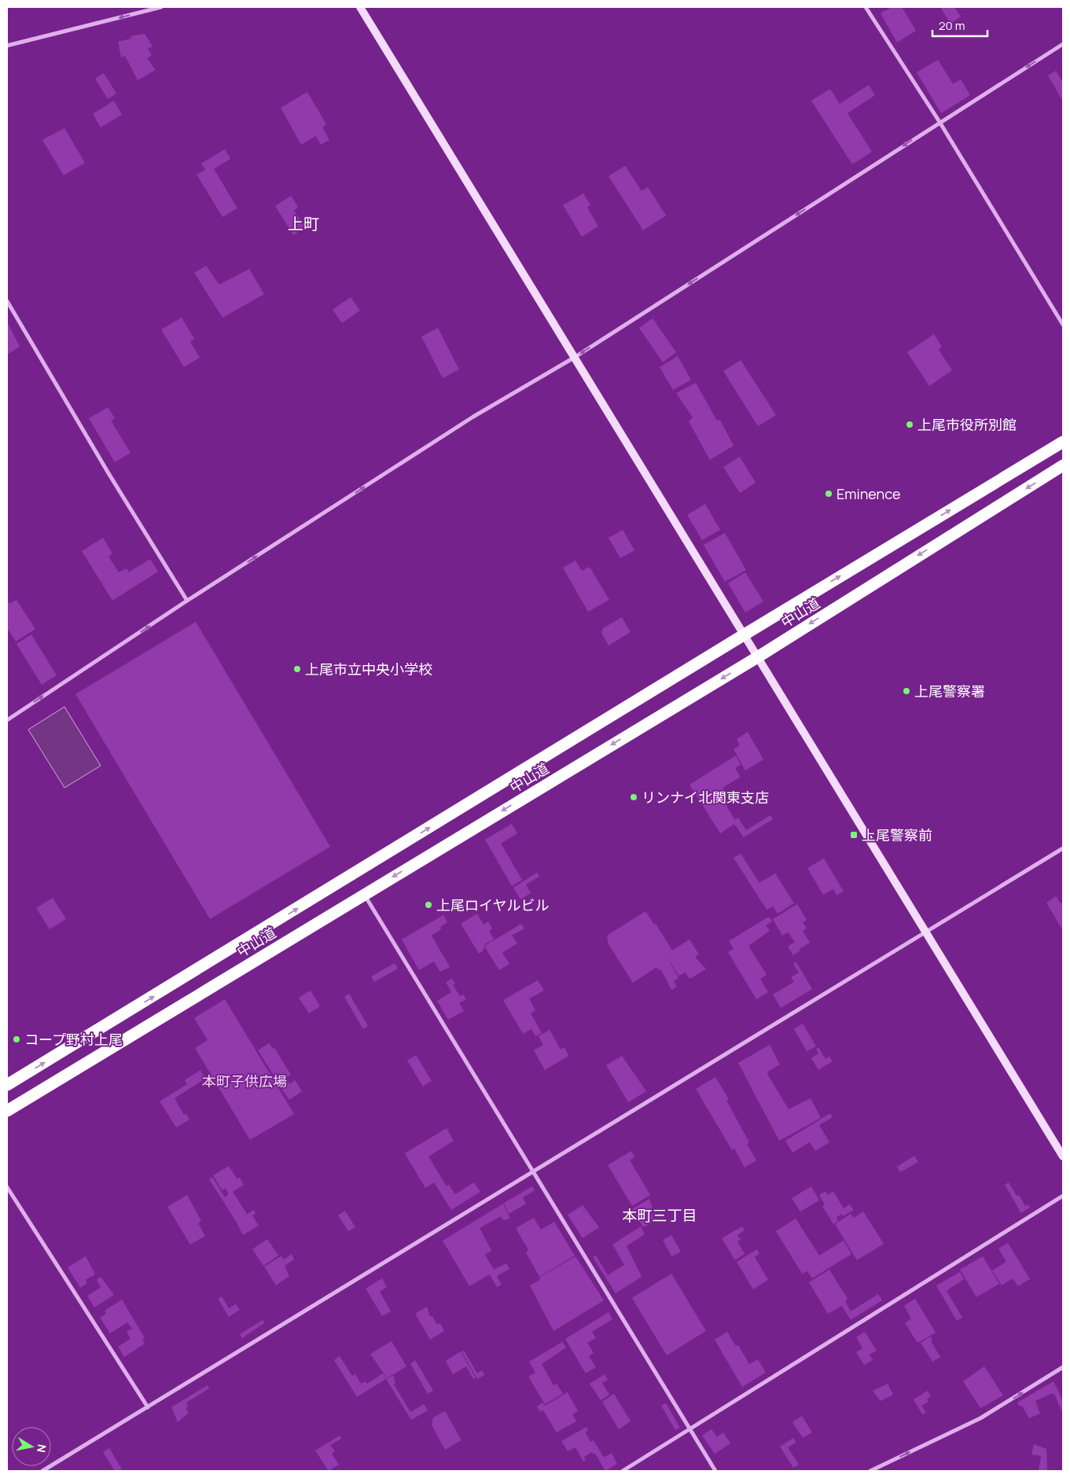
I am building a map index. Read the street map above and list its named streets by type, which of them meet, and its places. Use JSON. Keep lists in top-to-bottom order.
{
  "streets": {
    "highway": ["中山道"]
  },
  "districts": ["上町", "本町三丁目"],
  "parks": ["本町子供広場"],
  "places": {
    "other": [
      "上尾市役所別館",
      "Eminence",
      "上尾市立中央小学校",
      "上尾警察署",
      "リンナイ北関東支店",
      "上尾ロイヤルビル",
      "コープ野村上尾"
    ],
    "transit": ["上尾警察前"]
  },
  "scale_bar": "20 m",
  "north": "right"
}
